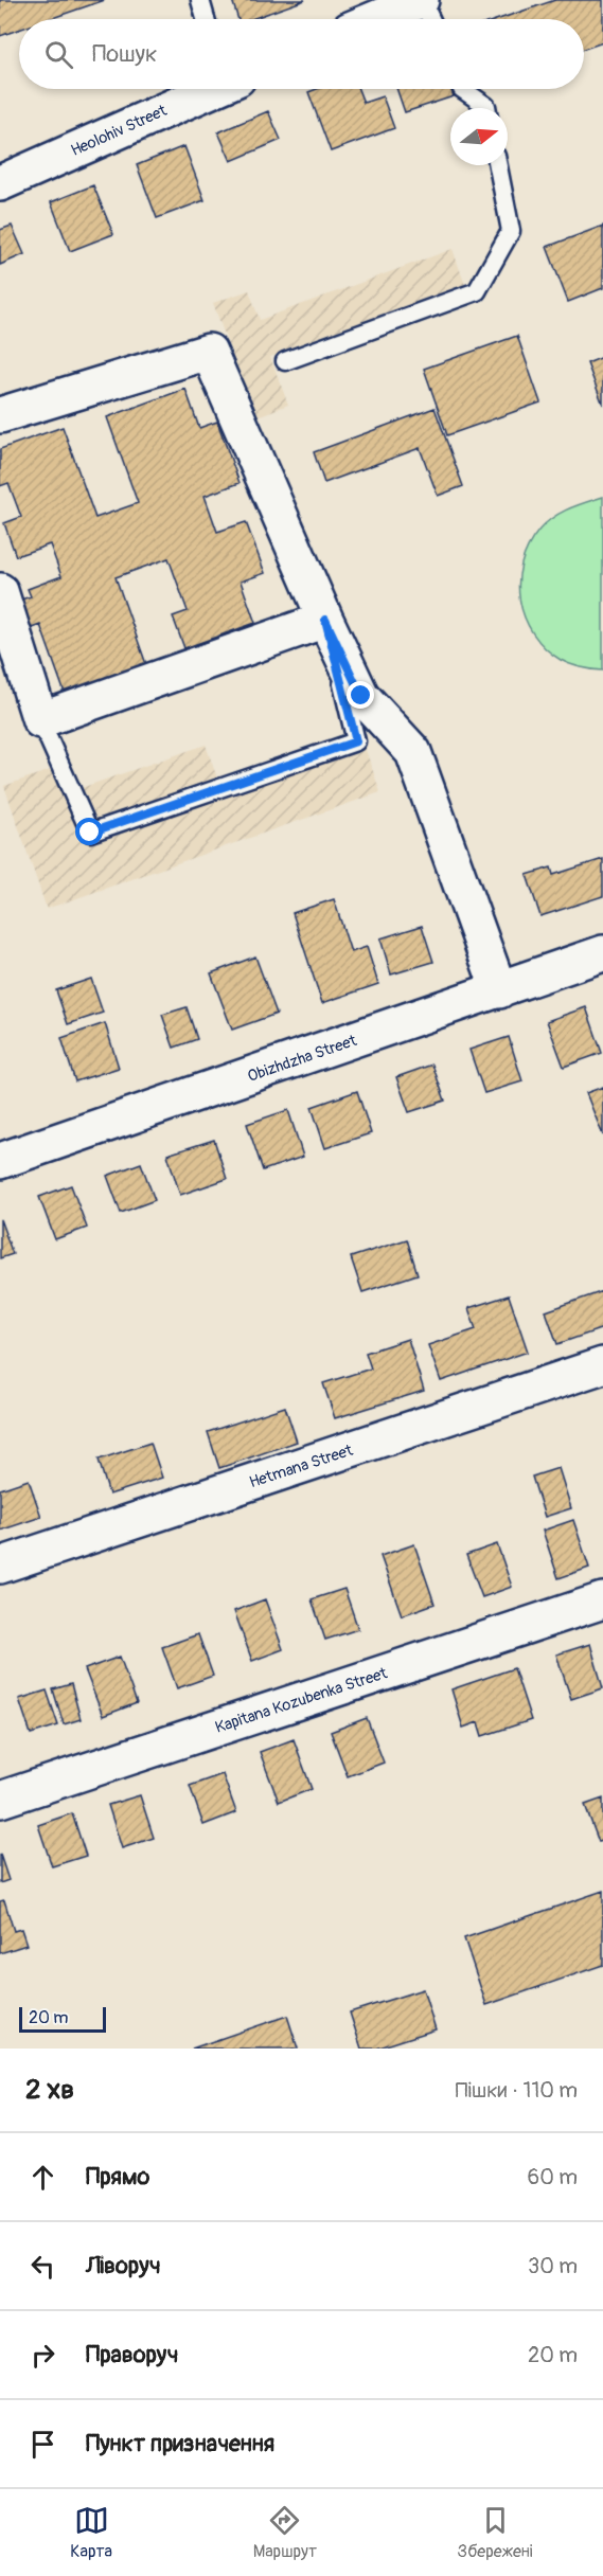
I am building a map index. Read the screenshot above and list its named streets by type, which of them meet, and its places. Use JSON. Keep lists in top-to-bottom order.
{
  "streets": {
    "street": [
      "Heolohiv Street",
      "Obizhdzha Street",
      "Hetmana Street",
      "Kapitana Kozubenka Street"
    ]
  },
  "scale_bar": "20 m",
  "north": "right",
  "page": {
    "search": "Пошук",
    "scale": "20 m",
    "heading": ["2 хв", "Пішки · 110 m"],
    "list": [
      ["Прямо", "60 m"],
      ["Ліворуч", "30 m"],
      ["Праворуч", "20 m"],
      "Пункт призначення"
    ],
    "nav": ["Карта", "Маршрут", "Збережені"]
  }
}
